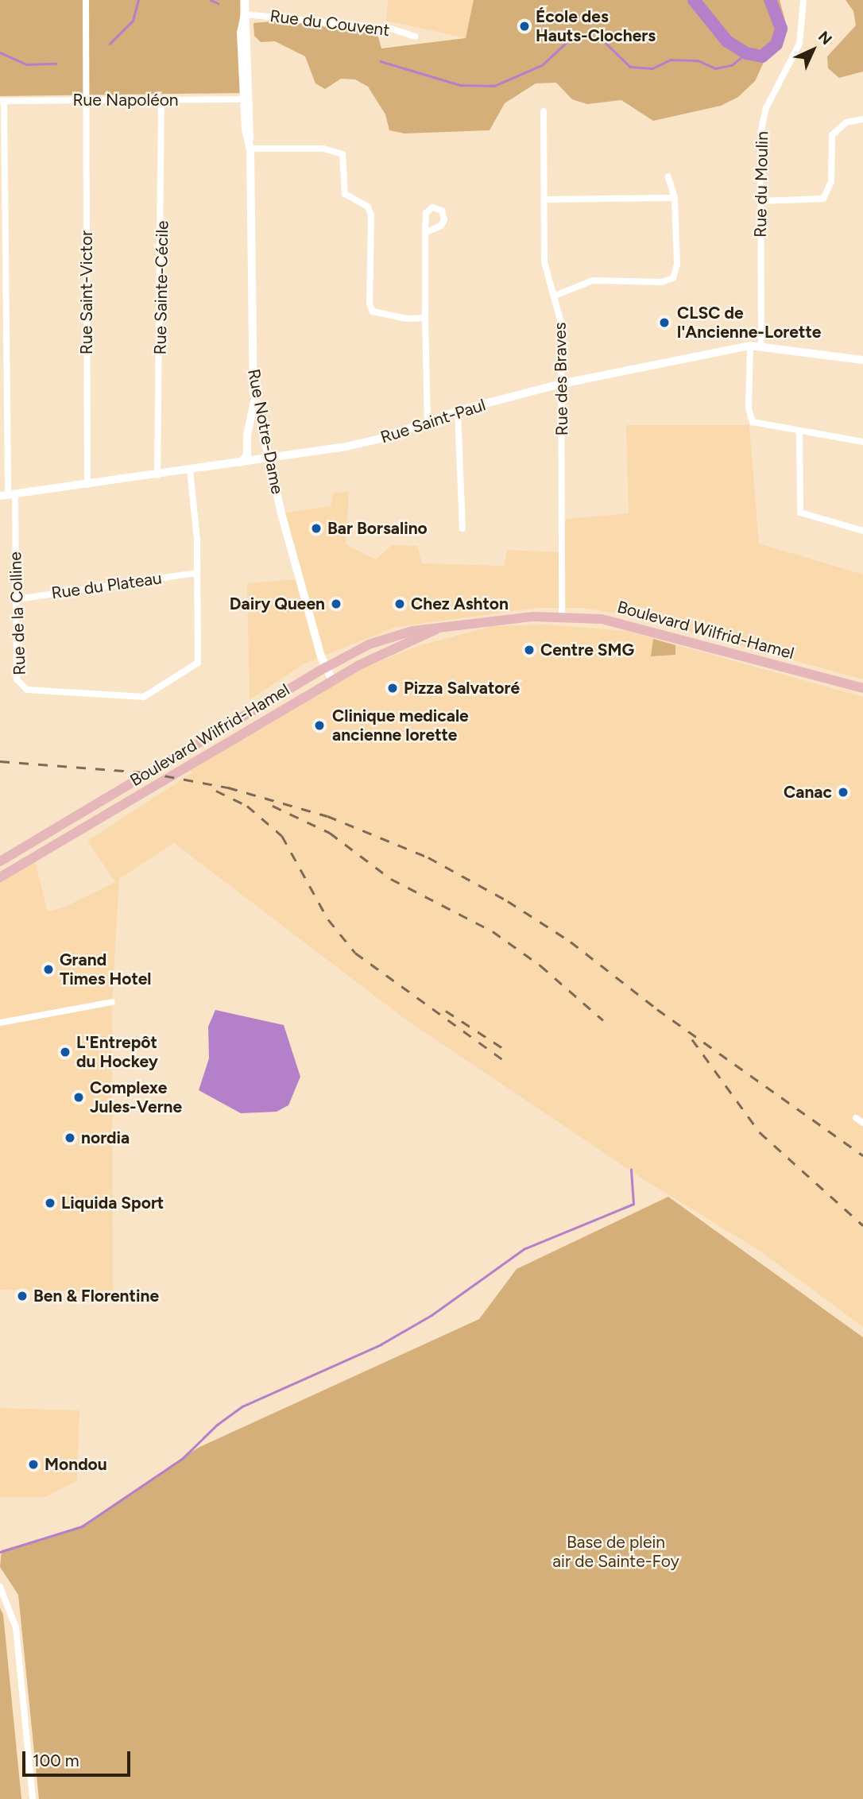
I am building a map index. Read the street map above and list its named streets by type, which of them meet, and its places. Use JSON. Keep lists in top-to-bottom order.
{
  "streets": {
    "main road": ["Boulevard Wilfrid-Hamel"],
    "street": [
      "Rue du Couvent",
      "Rue Napoléon",
      "Rue du Moulin",
      "Rue Sainte-Cécile",
      "Rue Saint-Victor",
      "Rue des Braves",
      "Rue Saint-Paul",
      "Rue Notre-Dame",
      "Rue du Plateau",
      "Rue de la Colline"
    ]
  },
  "crossings": [
    ["Rue du Couvent", "Rue Notre-Dame"],
    ["Rue Napoléon", "Rue Sainte-Cécile"],
    ["Rue Napoléon", "Rue Saint-Victor"],
    ["Rue Napoléon", "Rue Notre-Dame"],
    ["Rue Napoléon", "Rue de la Colline"],
    ["Rue du Moulin", "Rue Saint-Paul"],
    ["Rue Sainte-Cécile", "Rue Saint-Paul"],
    ["Rue Saint-Victor", "Rue Saint-Paul"],
    ["Rue des Braves", "Rue Saint-Paul"],
    ["Rue des Braves", "Boulevard Wilfrid-Hamel"],
    ["Rue Saint-Paul", "Rue Notre-Dame"],
    ["Rue Saint-Paul", "Rue de la Colline"],
    ["Rue Notre-Dame", "Boulevard Wilfrid-Hamel"],
    ["Rue du Plateau", "Rue de la Colline"]
  ],
  "parks": ["Base de plein air de Sainte-Foy"],
  "places": [
    "École des Hauts-Clochers",
    "CLSC de l'Ancienne-Lorette",
    "Bar Borsalino",
    "Dairy Queen",
    "Chez Ashton",
    "Centre SMG",
    "Pizza Salvatoré",
    "Clinique medicale ancienne lorette",
    "Canac",
    "Grand Times Hotel",
    "L'Entrepôt du Hockey",
    "Complexe Jules-Verne",
    "nordia",
    "Liquida Sport",
    "Ben & Florentine",
    "Mondou"
  ],
  "scale_bar": "100 m",
  "north": "top right"
}
